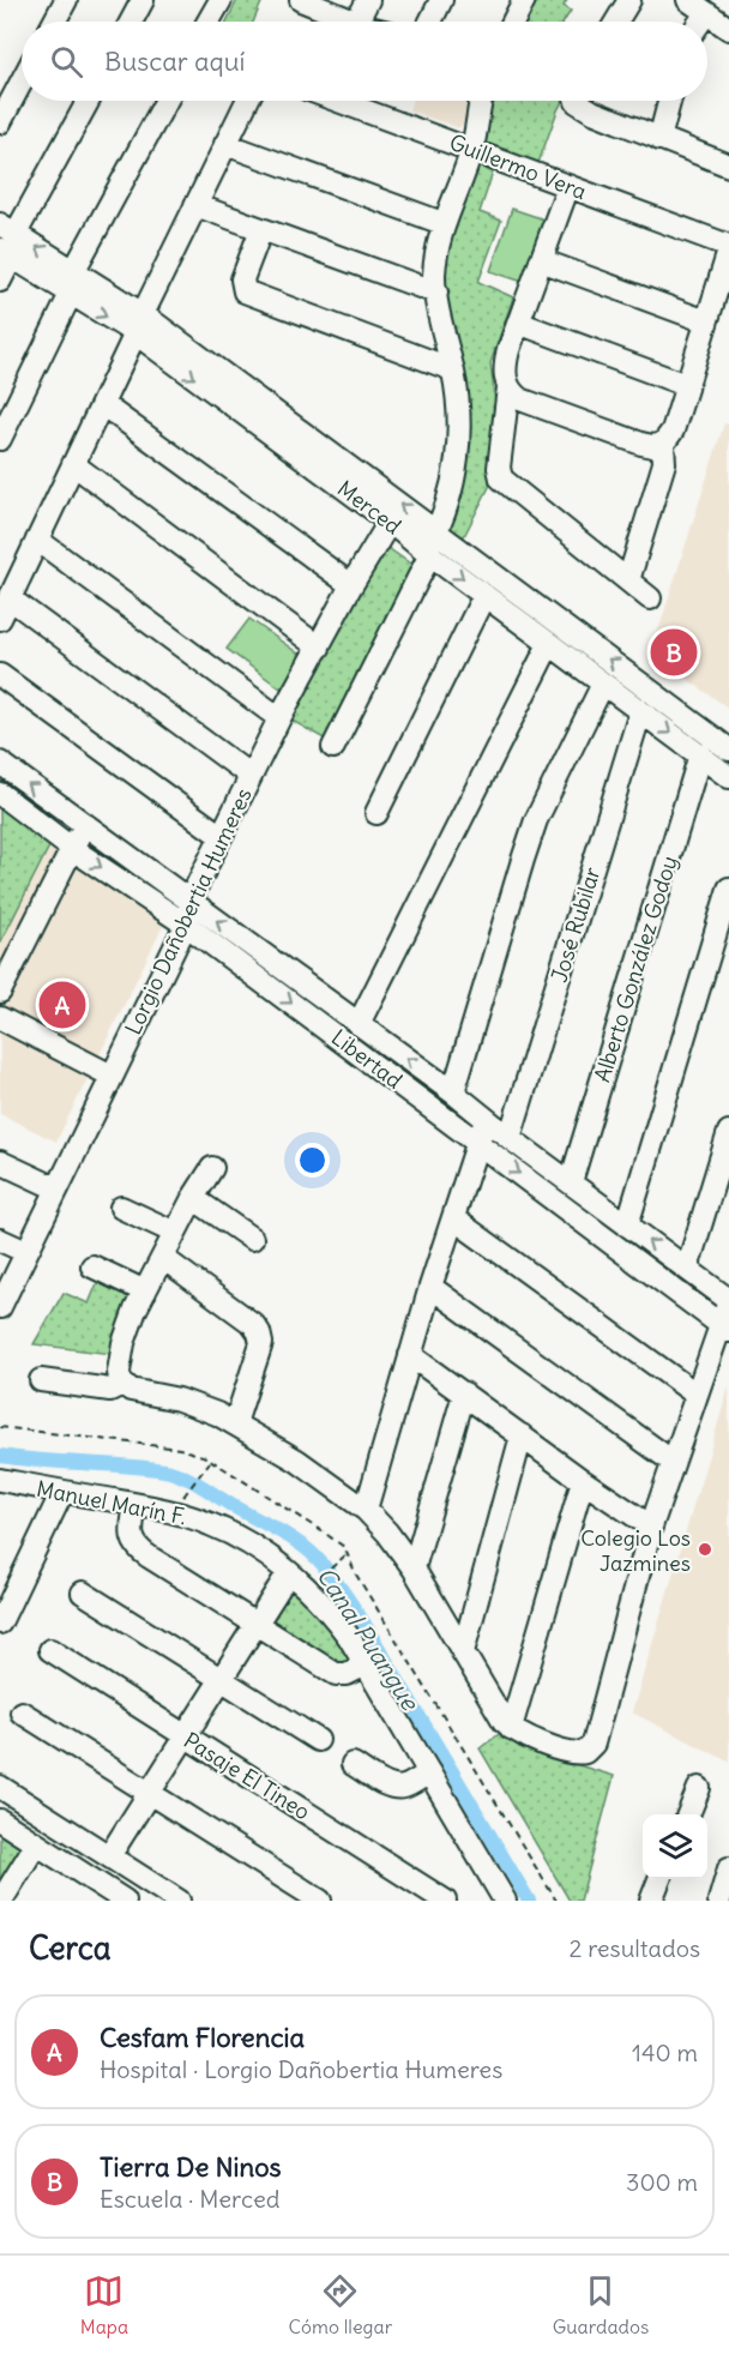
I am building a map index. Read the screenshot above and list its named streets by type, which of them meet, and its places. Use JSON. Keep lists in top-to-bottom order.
{
  "streets": {
    "street": [
      "Guillermo Vera",
      "Merced",
      "Lorgio Dañobertia Humeres",
      "José Rubilar",
      "Alberto González Godoy",
      "Libertad",
      "Manuel Marín F.",
      "Pasaje El Tineo"
    ]
  },
  "crossings": [
    ["Merced", "Lorgio Dañobertia Humeres"],
    ["Merced", "José Rubilar"],
    ["Merced", "Alberto González Godoy"],
    ["Lorgio Dañobertia Humeres", "Libertad"],
    ["José Rubilar", "Libertad"],
    ["Alberto González Godoy", "Libertad"]
  ],
  "water": ["Canal Puangue"],
  "places": ["Colegio Los Jazmines"],
  "page": {
    "search": "Buscar aquí",
    "pins": ["B", "A"],
    "heading": ["Cerca", "2 resultados"],
    "list": [
      {
        "mark": "A",
        "name": "Cesfam Florencia",
        "note": "Hospital · Lorgio Dañobertia Humeres",
        "value": "140 m"
      },
      {
        "mark": "B",
        "name": "Tierra De Ninos",
        "note": "Escuela · Merced",
        "value": "300 m"
      }
    ],
    "nav": ["Mapa", "Cómo llegar", "Guardados"]
  }
}
